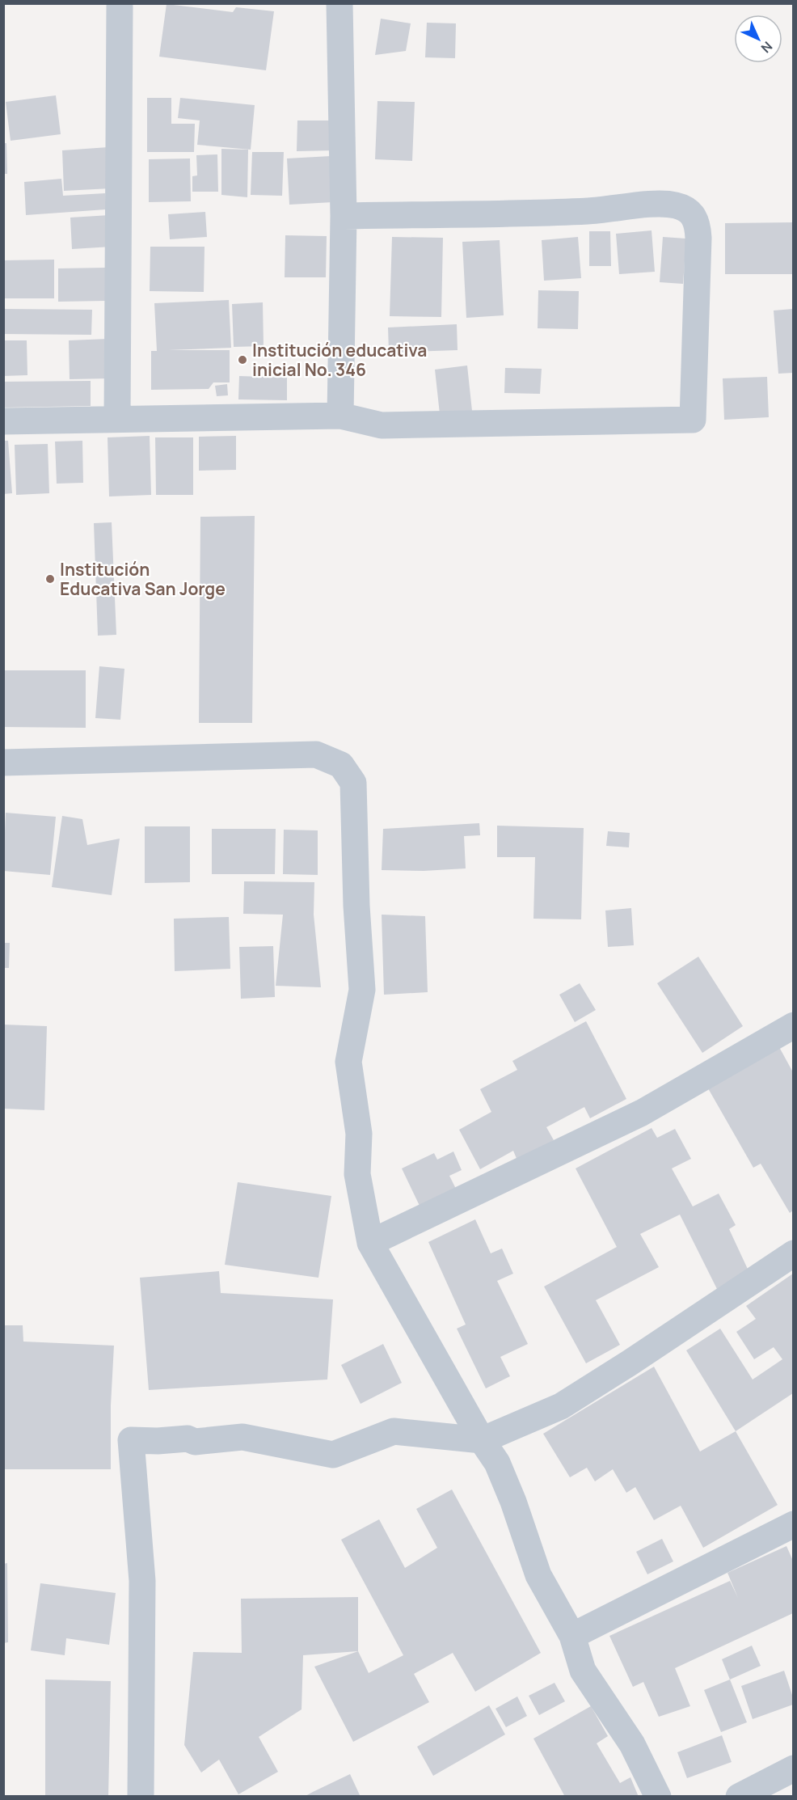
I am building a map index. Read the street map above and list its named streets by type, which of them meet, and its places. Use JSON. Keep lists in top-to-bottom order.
{
  "places": ["Institución educativa inicial No. 346", "Institución Educativa San Jorge"],
  "north": "bottom right"
}
